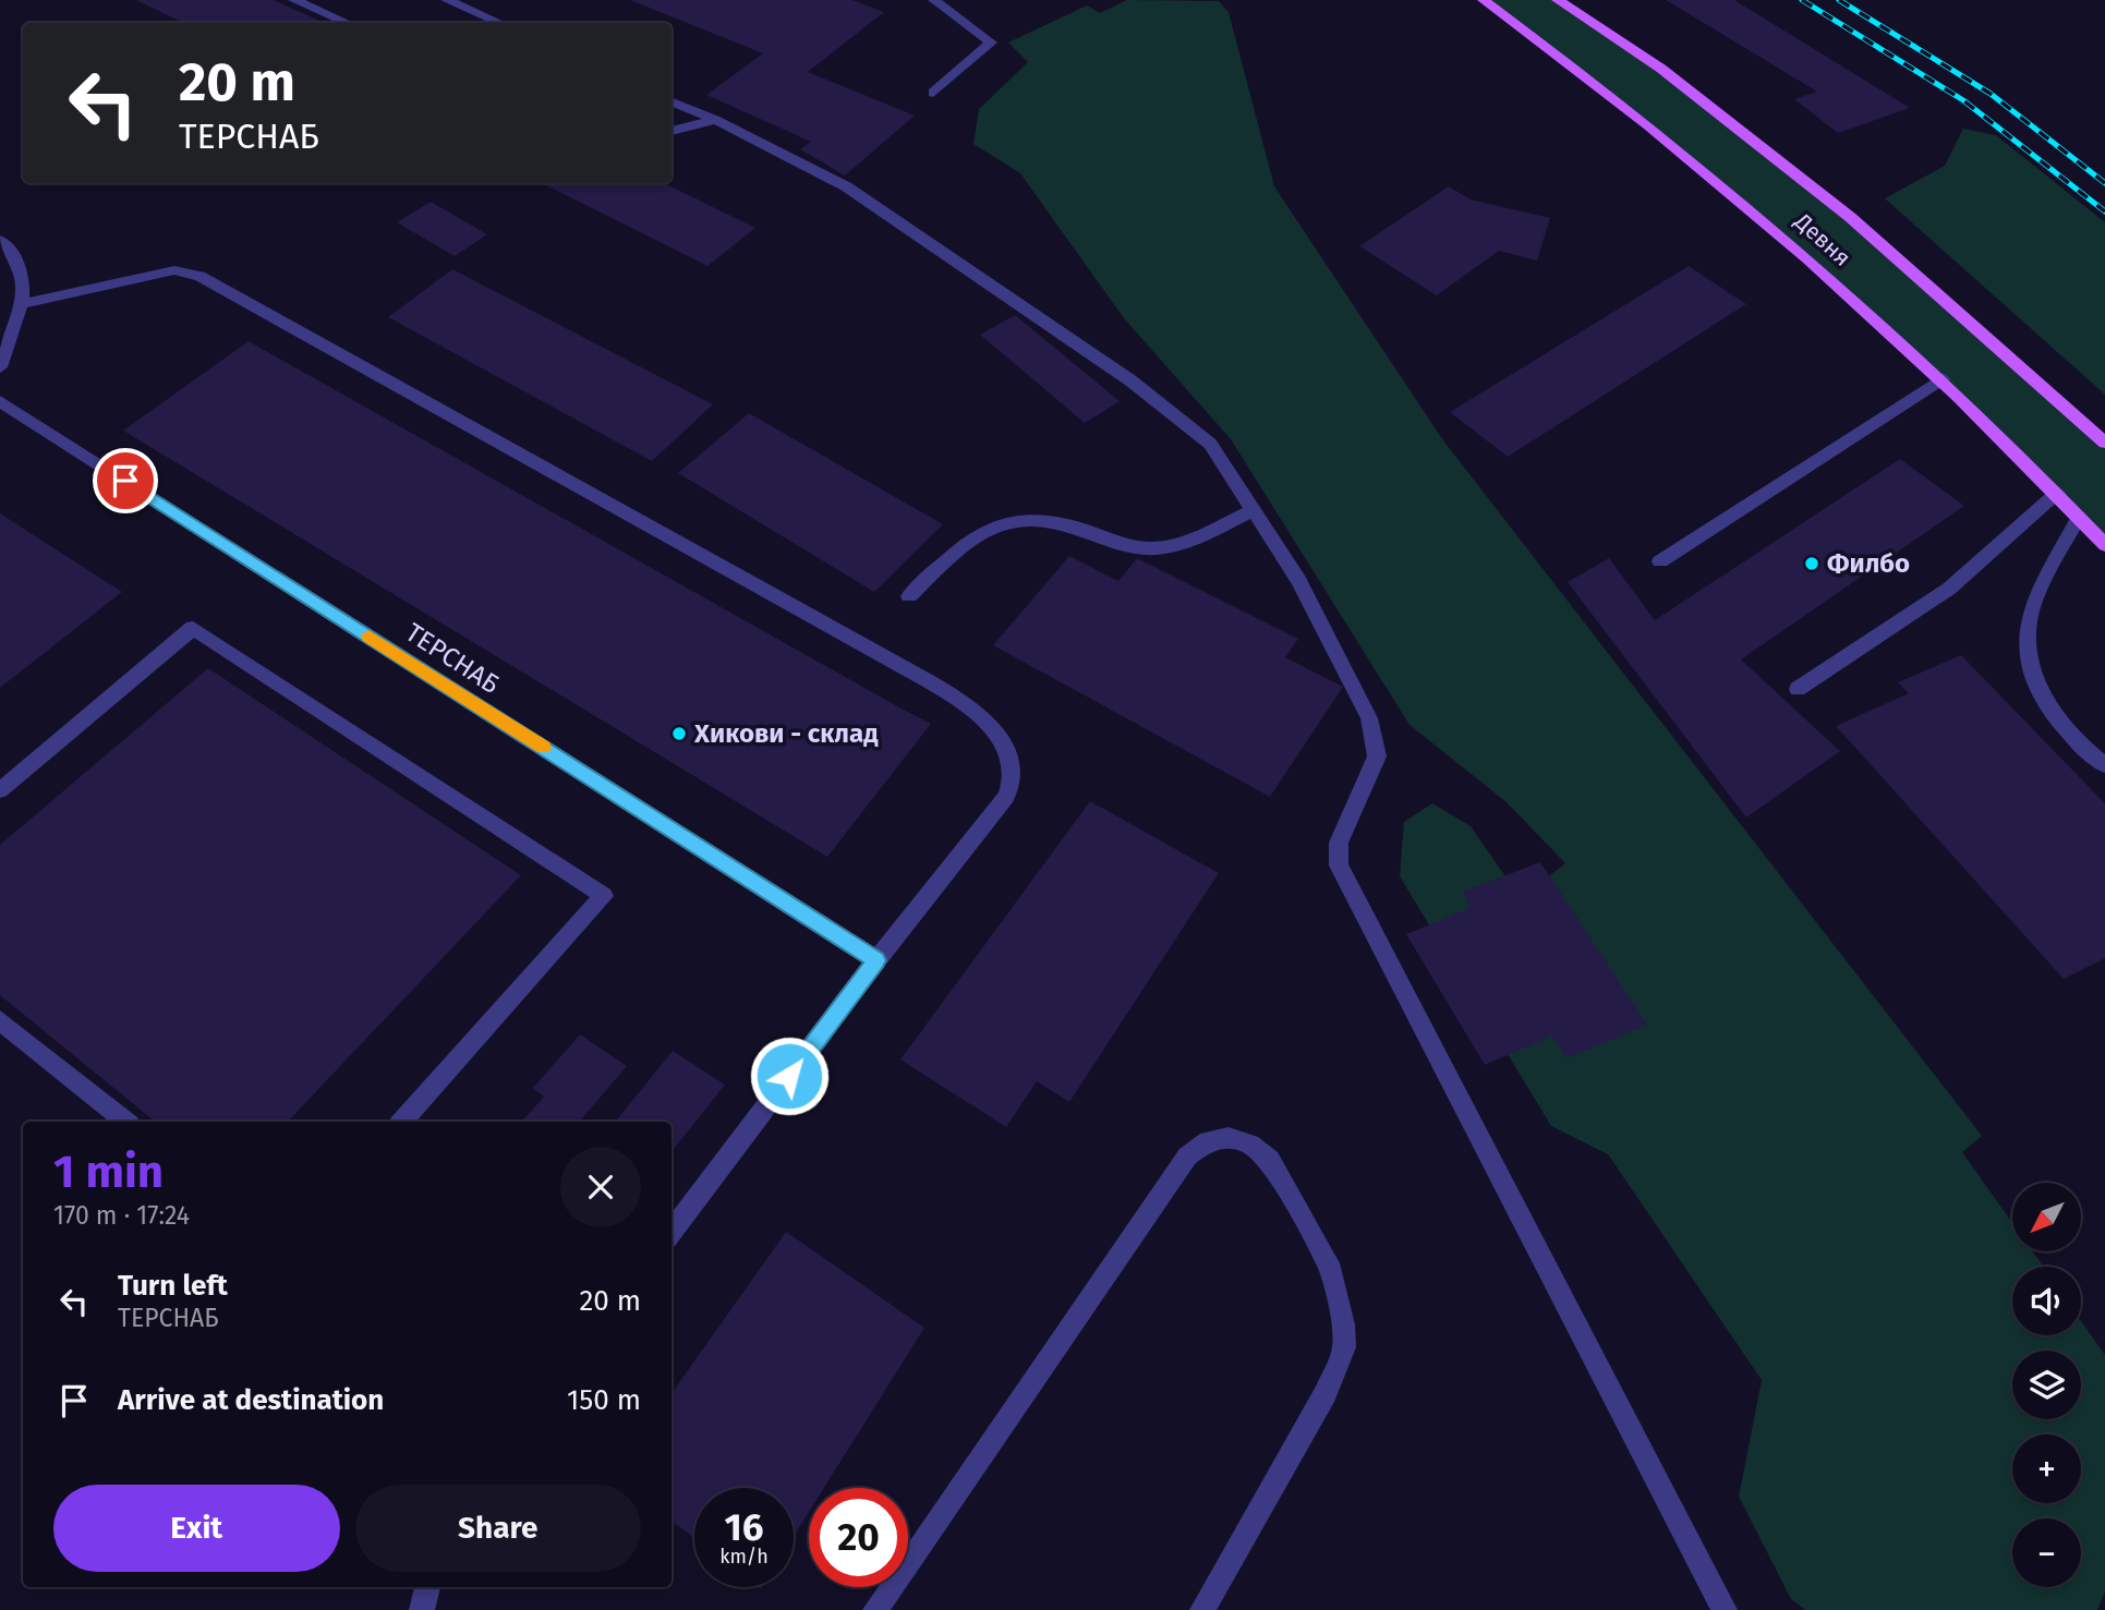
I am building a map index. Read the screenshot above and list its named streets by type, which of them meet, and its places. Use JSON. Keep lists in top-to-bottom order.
{
  "streets": {
    "main road": ["Девня"],
    "lane": ["ТЕРСНАБ"]
  },
  "places": ["Филбо", "Хикови - склад"],
  "north": "bottom left",
  "page": {
    "turn": ["20 m", "ТЕРСНАБ"],
    "heading": ["1 min", "170 m · 17:24"],
    "map_buttons": ["+", "−"],
    "list": [
      {
        "name": "Turn left",
        "note": "ТЕРСНАБ",
        "value": "20 m"
      },
      {
        "name": "Arrive at destination",
        "value": "150 m"
      }
    ],
    "buttons": ["Exit", "Share"],
    "speed": "16 km/h",
    "limit": "20"
  }
}
